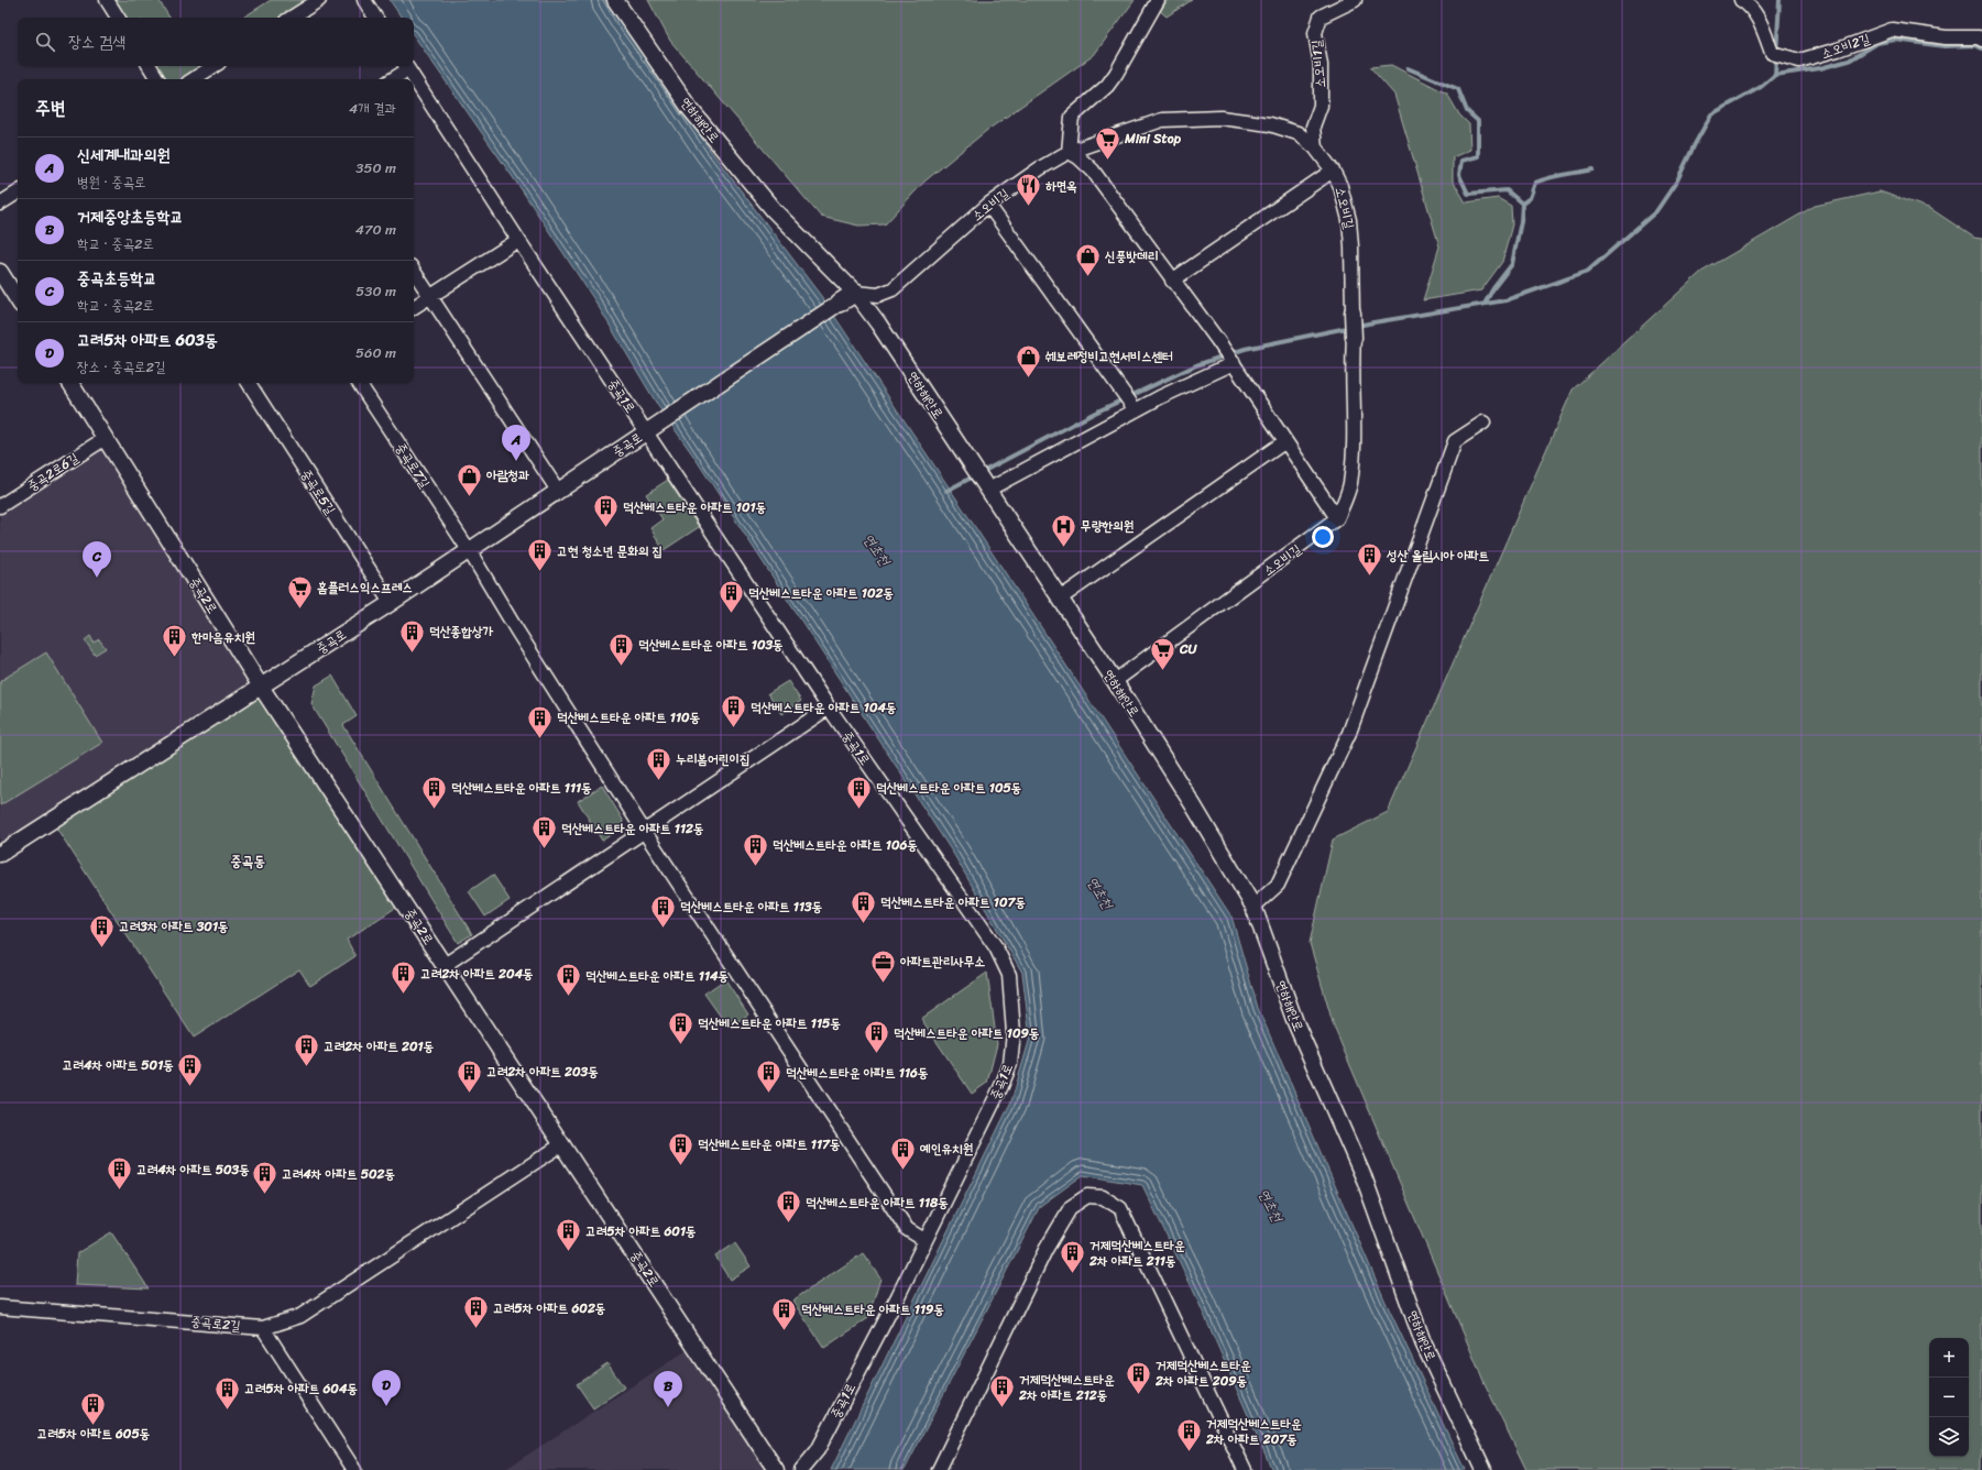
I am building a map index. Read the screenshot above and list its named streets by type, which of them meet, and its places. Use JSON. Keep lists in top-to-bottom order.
{
  "streets": {
    "street": [
      "소오비2길",
      "소오비1길",
      "연하해안로",
      "소오비길",
      "중곡1로",
      "중곡로",
      "중곡로7길",
      "중곡2로6길",
      "중곡로5길",
      "중곡2로",
      "중곡로2길"
    ]
  },
  "crossings": [
    ["소오비1길", "소오비길"],
    ["연하해안로", "소오비길"],
    ["중곡1로", "중곡로"],
    ["중곡1로", "중곡로7길"],
    ["중곡로", "중곡로7길"],
    ["중곡로", "중곡로5길"],
    ["중곡로", "중곡2로"],
    ["중곡2로6길", "중곡2로"]
  ],
  "districts": ["중곡동"],
  "water": ["연초천"],
  "places": {
    "supermarket": ["Mini Stop", "홈플러스익스프레스", "CU"],
    "restaurant": ["하면옥"],
    "shop": ["신풍밧데리", "쉐보레정비고현서비스센터", "아람청과"],
    "building": [
      "덕산베스트타운 아파트 101동",
      "고현 청소년 문화의 집",
      "성산 올림시아 아파트",
      "덕산베스트타운 아파트 102동",
      "덕산종합상가",
      "한마음유치원",
      "덕산베스트타운 아파트 103동",
      "덕산베스트타운 아파트 104동",
      "덕산베스트타운 아파트 110동",
      "누리봄어린이집",
      "덕산베스트타운 아파트 111동",
      "덕산베스트타운 아파트 105동",
      "덕산베스트타운 아파트 112동",
      "덕산베스트타운 아파트 106동",
      "덕산베스트타운 아파트 107동",
      "덕산베스트타운 아파트 113동",
      "고려3차 아파트 301동",
      "고려2차 아파트 204동",
      "덕산베스트타운 아파트 114동",
      "덕산베스트타운 아파트 115동",
      "덕산베스트타운 아파트 109동",
      "고려2차 아파트 201동",
      "고려4차 아파트 501동",
      "고려2차 아파트 203동",
      "덕산베스트타운 아파트 116동",
      "덕산베스트타운 아파트 117동",
      "예인유치원",
      "고려4차 아파트 503동",
      "고려4차 아파트 502동",
      "덕산베스트타운 아파트 118동",
      "고려5차 아파트 601동",
      "거제덕산베스트타운 2차 아파트 211동",
      "고려5차 아파트 602동",
      "덕산베스트타운 아파트 119동",
      "거제덕산베스트타운 2차 아파트 209동",
      "거제덕산베스트타운 2차 아파트 212동",
      "고려5차 아파트 604동",
      "고려5차 아파트 605동",
      "거제덕산베스트타운 2차 아파트 207동"
    ],
    "hospital": ["무량한의원"],
    "office": ["아파트관리사무소"]
  },
  "page": {
    "search": "장소 검색",
    "heading": ["주변", "4개 결과"],
    "list": [
      {
        "mark": "A",
        "name": "신세계내과의원",
        "note": "병원 · 중곡로",
        "value": "350 m"
      },
      {
        "mark": "B",
        "name": "거제중앙초등학교",
        "note": "학교 · 중곡2로",
        "value": "470 m"
      },
      {
        "mark": "C",
        "name": "중곡초등학교",
        "note": "학교 · 중곡2로",
        "value": "530 m"
      },
      {
        "mark": "D",
        "name": "고려5차 아파트 603동",
        "note": "장소 · 중곡로2길",
        "value": "560 m"
      }
    ],
    "pins": [
      "A",
      "C",
      "D",
      "B"
    ],
    "map_buttons": ["+", "−"]
  }
}
